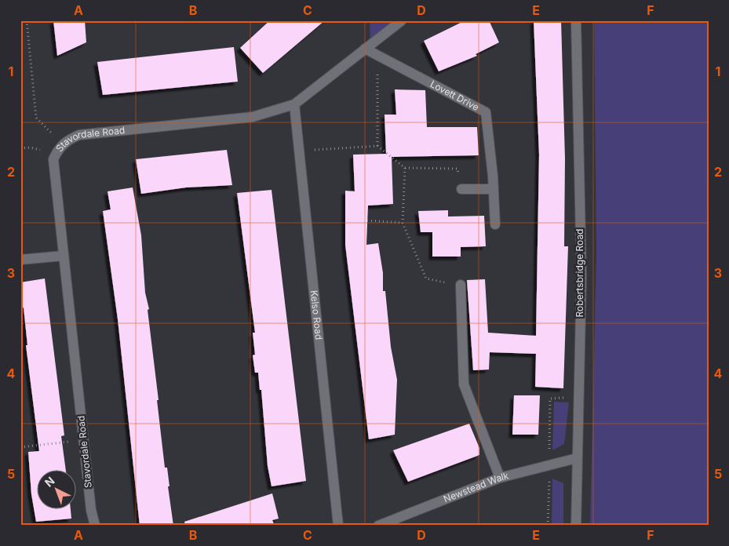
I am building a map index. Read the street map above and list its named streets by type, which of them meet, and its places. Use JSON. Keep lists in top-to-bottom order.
{
  "streets": {
    "street": [
      "Lovett Drive",
      "Stavordale Road",
      "Robertsbridge Road",
      "Kelso Road",
      "Newstead Walk"
    ]
  },
  "crossings": [
    ["Lovett Drive", "Stavordale Road"],
    ["Stavordale Road", "Kelso Road"],
    ["Robertsbridge Road", "Newstead Walk"]
  ],
  "north": "top left",
  "grid": {
    "columns": [
      "A",
      "B",
      "C",
      "D",
      "E",
      "F"
    ],
    "rows": [
      "1",
      "2",
      "3",
      "4",
      "5"
    ]
  }
}
